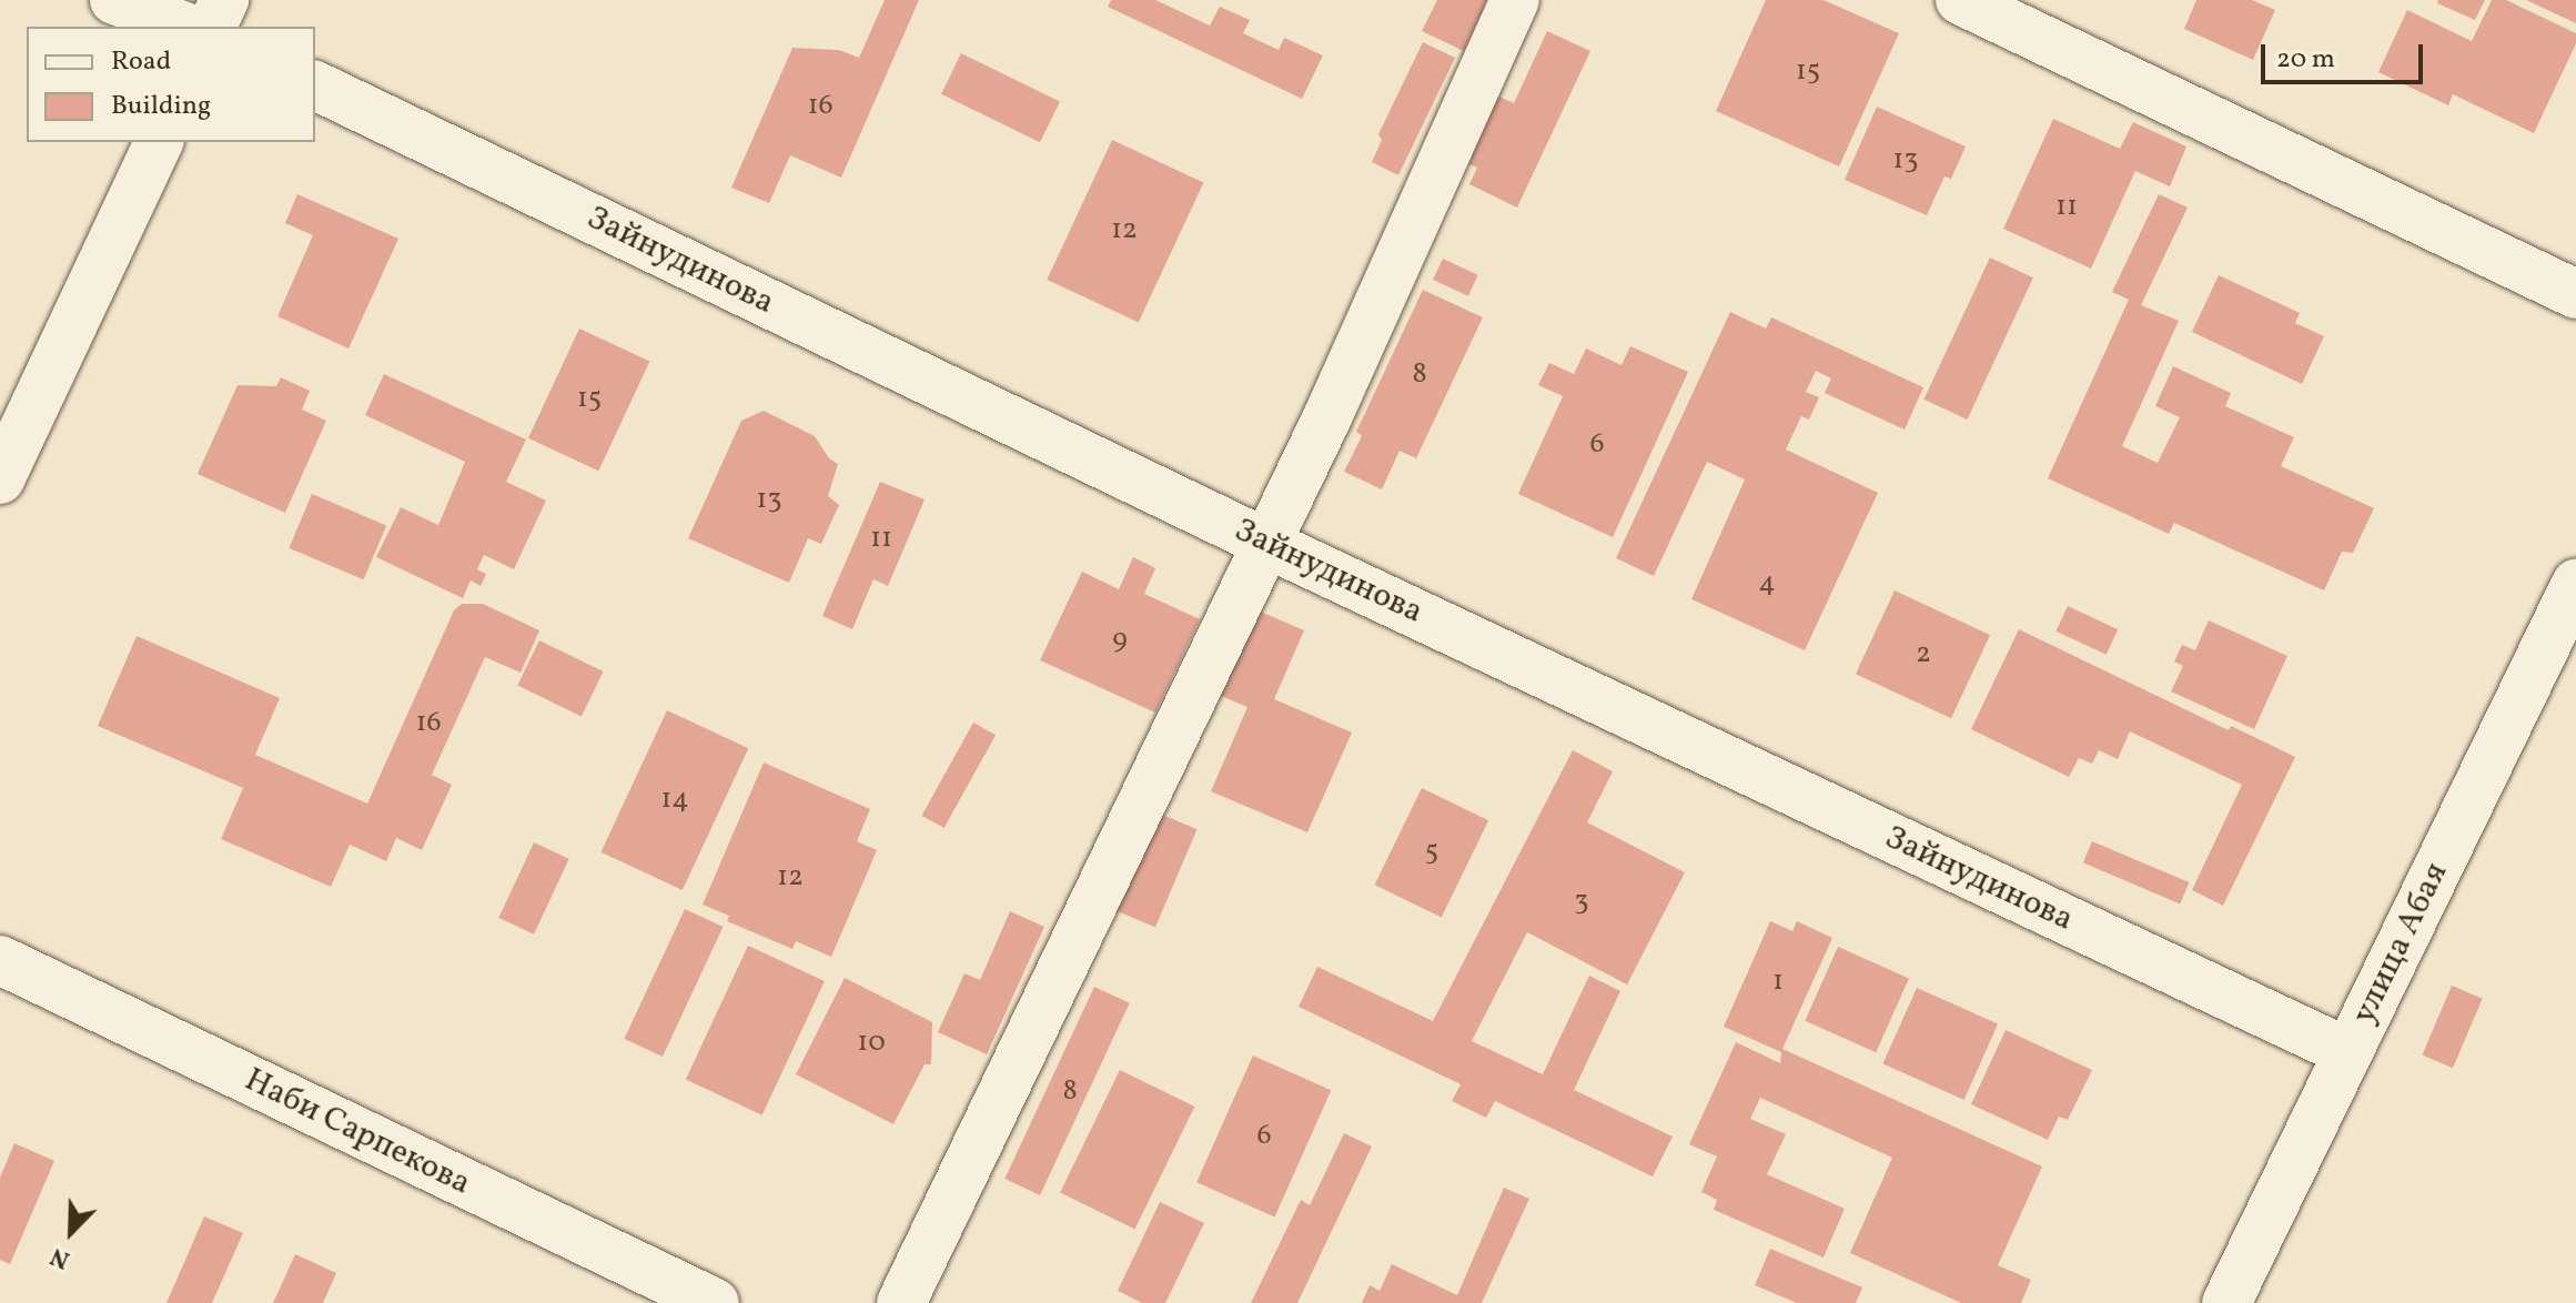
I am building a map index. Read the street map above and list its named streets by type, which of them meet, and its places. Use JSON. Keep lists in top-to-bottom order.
{
  "streets": {
    "street": ["Зайнудинова", "улица Абая", "Наби Сарпекова"]
  },
  "crossings": [
    ["Зайнудинова", "улица Абая"]
  ],
  "house_numbers": [
    "15",
    "16",
    "13",
    "11",
    "12",
    "8",
    "15",
    "6",
    "13",
    "11",
    "4",
    "9",
    "2",
    "16",
    "14",
    "5",
    "12",
    "3",
    "1",
    "10",
    "8",
    "6"
  ],
  "legend": ["Road", "Building"],
  "scale_bar": "20 m",
  "north": "bottom left"
}
